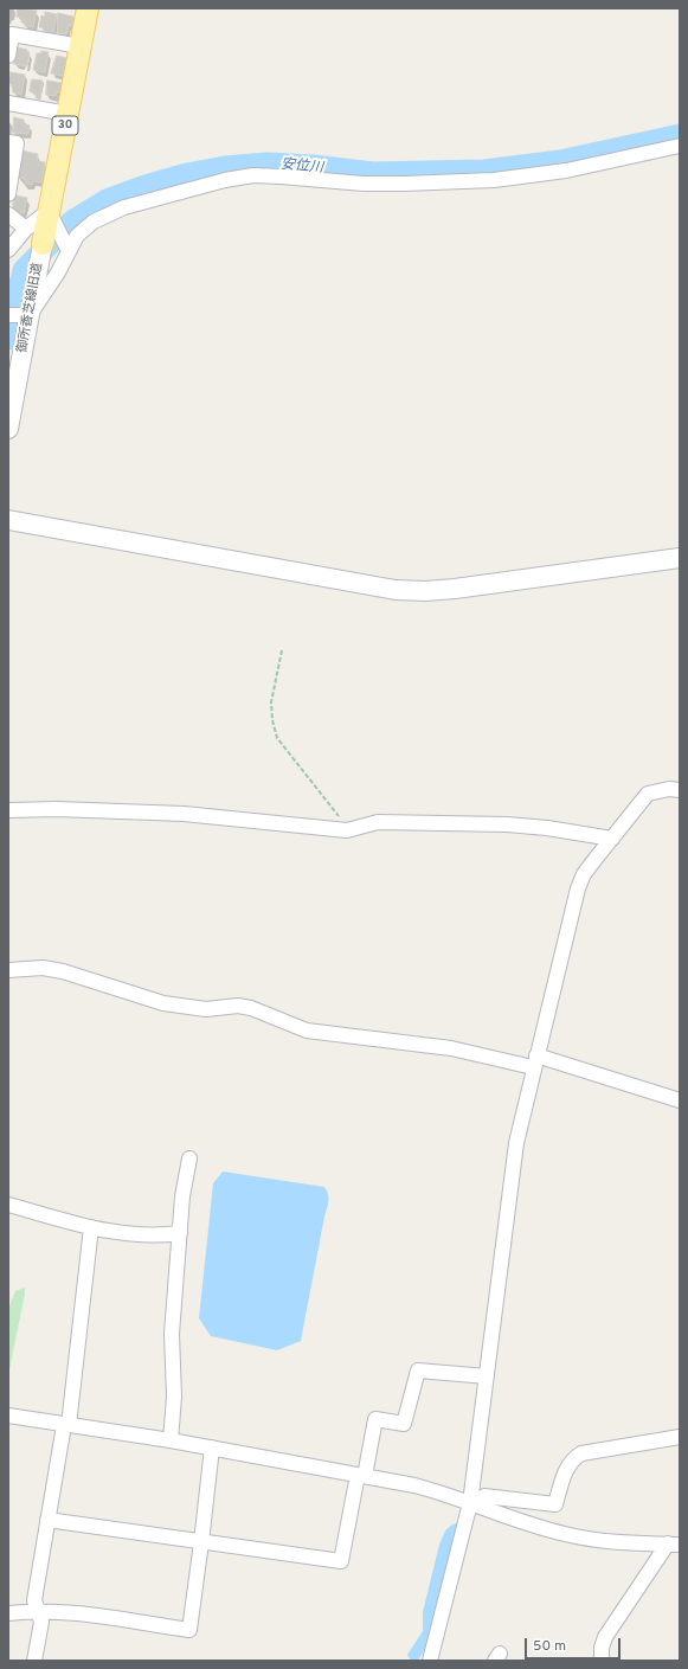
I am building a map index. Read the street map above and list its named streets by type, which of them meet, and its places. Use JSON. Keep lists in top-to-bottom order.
{
  "streets": {
    "main road": ["30"],
    "street": ["御所香芝線旧道"]
  },
  "crossings": [
    ["30", "御所香芝線旧道"]
  ],
  "water": ["安位川"],
  "scale_bar": "50 m"
}
